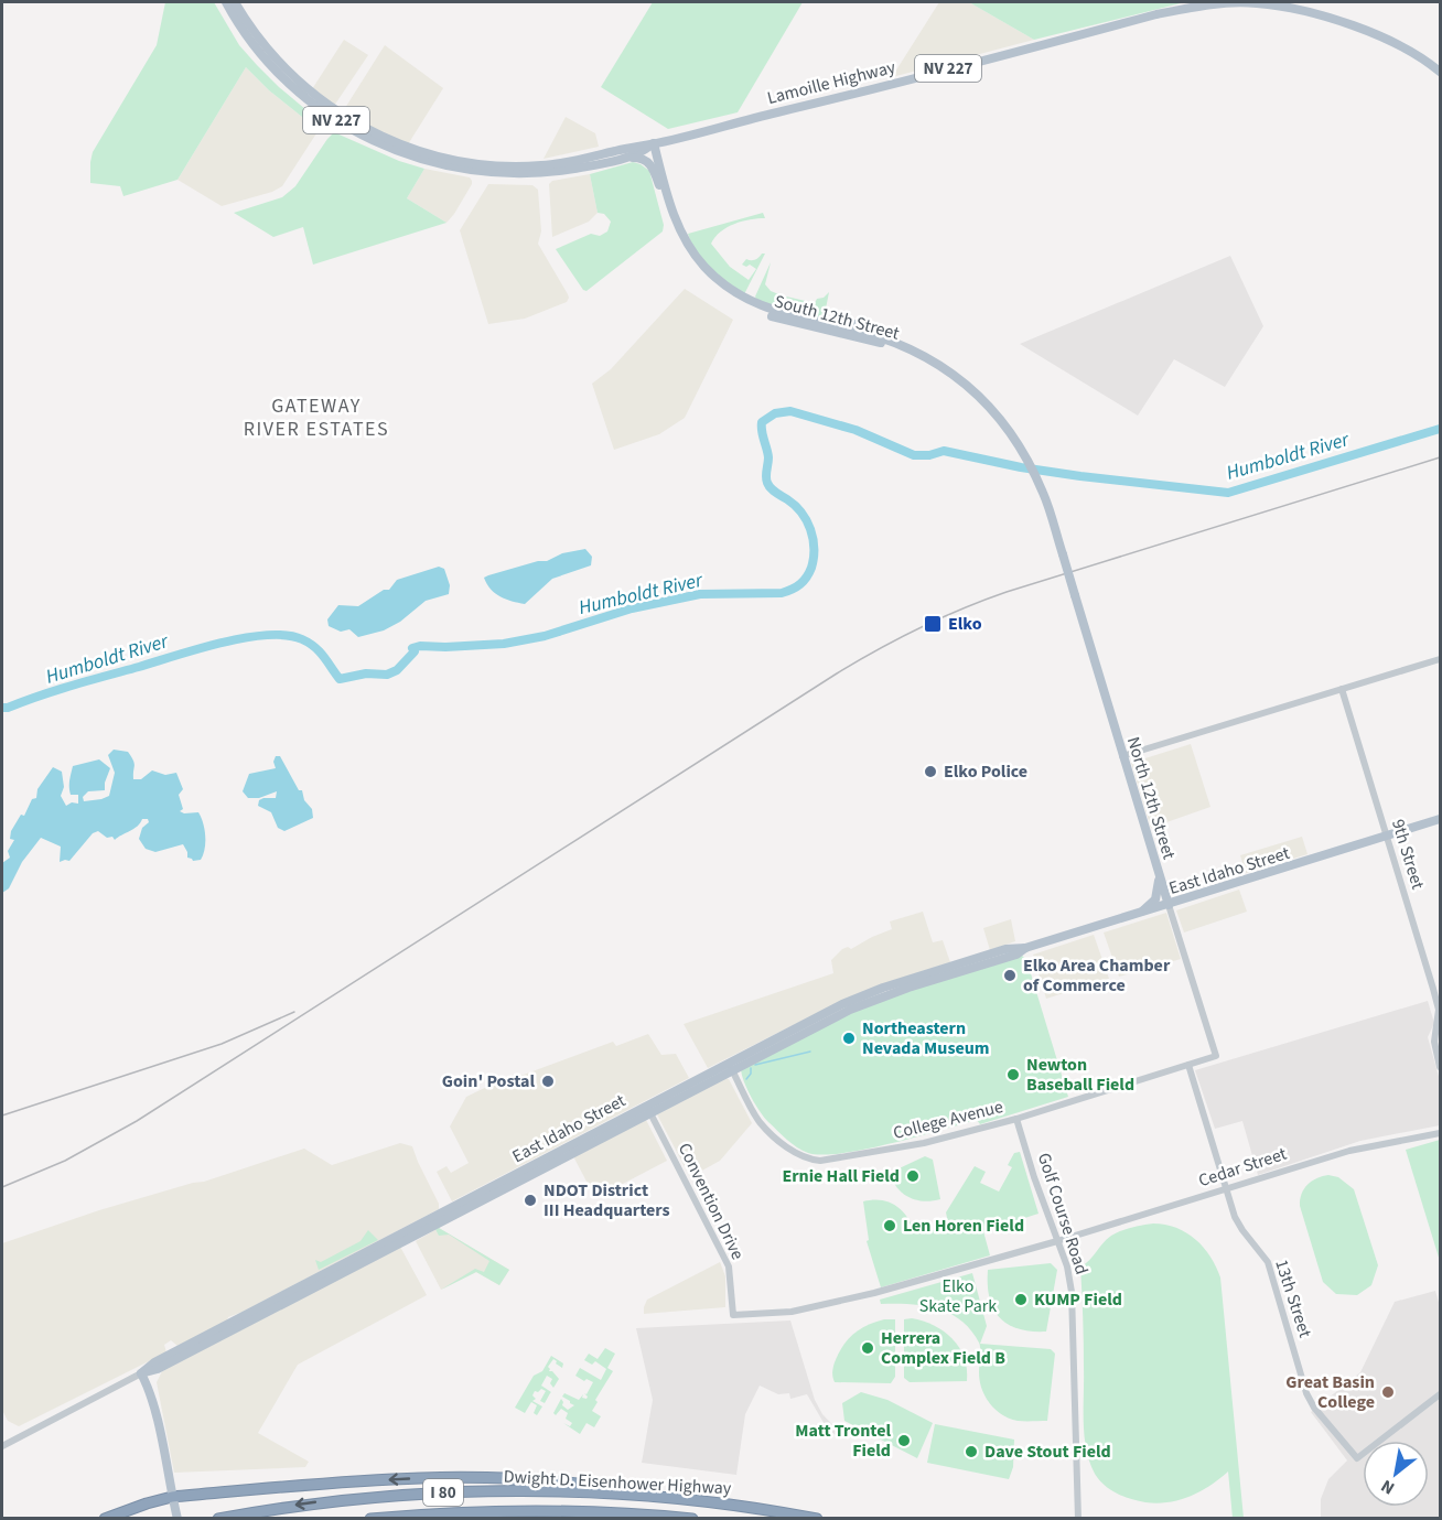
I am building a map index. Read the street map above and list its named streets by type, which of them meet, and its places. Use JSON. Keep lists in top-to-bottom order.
{
  "streets": {
    "highway": ["Dwight D. Eisenhower Highway", "I 80"],
    "main road": [
      "NV 227",
      "Lamoille Highway",
      "South 12th Street",
      "North 12th Street",
      "East Idaho Street"
    ],
    "street": [
      "9th Street",
      "College Avenue",
      "Cedar Street",
      "Convention Drive",
      "Golf Course Road",
      "13th Street"
    ]
  },
  "crossings": [
    ["Lamoille Highway", "South 12th Street"],
    ["South 12th Street", "North 12th Street"],
    ["North 12th Street", "East Idaho Street"],
    ["North 12th Street", "College Avenue"],
    ["9th Street", "East Idaho Street"],
    ["East Idaho Street", "College Avenue"],
    ["East Idaho Street", "Convention Drive"],
    ["College Avenue", "Golf Course Road"],
    ["College Avenue", "13th Street"],
    ["Cedar Street", "Convention Drive"],
    ["Cedar Street", "Golf Course Road"],
    ["Cedar Street", "13th Street"]
  ],
  "districts": ["GATEWAY RIVER ESTATES"],
  "water": ["Humboldt River"],
  "parks": ["Elko Skate Park"],
  "places": {
    "transit": ["Elko"],
    "other": [
      "Elko Police",
      "Elko Area Chamber of Commerce",
      "Northeastern Nevada Museum",
      "Newton Baseball Field",
      "Goin' Postal",
      "Ernie Hall Field",
      "NDOT District III Headquarters",
      "Len Horen Field",
      "KUMP Field",
      "Herrera Complex Field B",
      "Great Basin College",
      "Matt Trontel Field",
      "Dave Stout Field"
    ]
  },
  "north": "bottom left"
}
